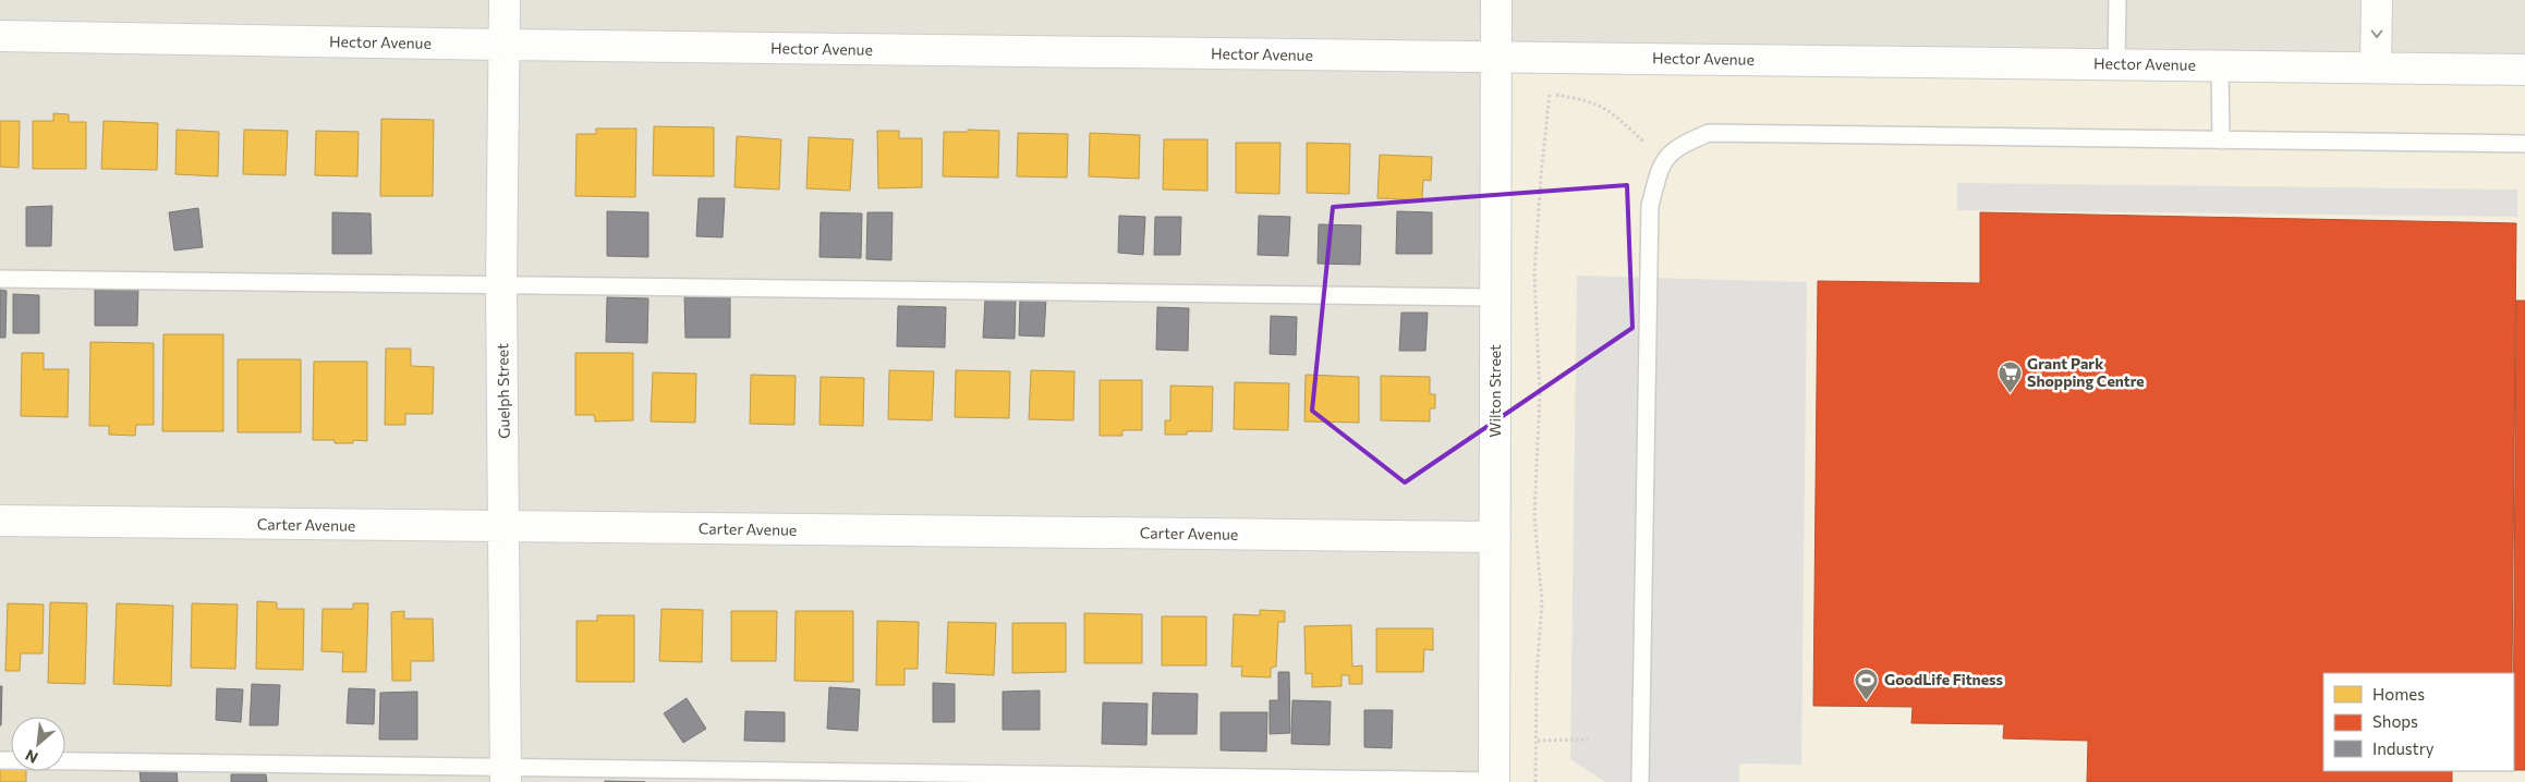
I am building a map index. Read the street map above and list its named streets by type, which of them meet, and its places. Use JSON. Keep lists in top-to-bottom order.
{
  "streets": {
    "street": [
      "Hector Avenue",
      "Guelph Street",
      "Wilton Street",
      "Carter Avenue"
    ]
  },
  "crossings": [
    ["Hector Avenue", "Guelph Street"],
    ["Hector Avenue", "Wilton Street"],
    ["Guelph Street", "Carter Avenue"],
    ["Wilton Street", "Carter Avenue"]
  ],
  "places": {
    "supermarket": ["Grant Park Shopping Centre"],
    "sports": ["GoodLife Fitness"]
  },
  "legend": ["Homes", "Shops", "Industry"],
  "north": "bottom left"
}
